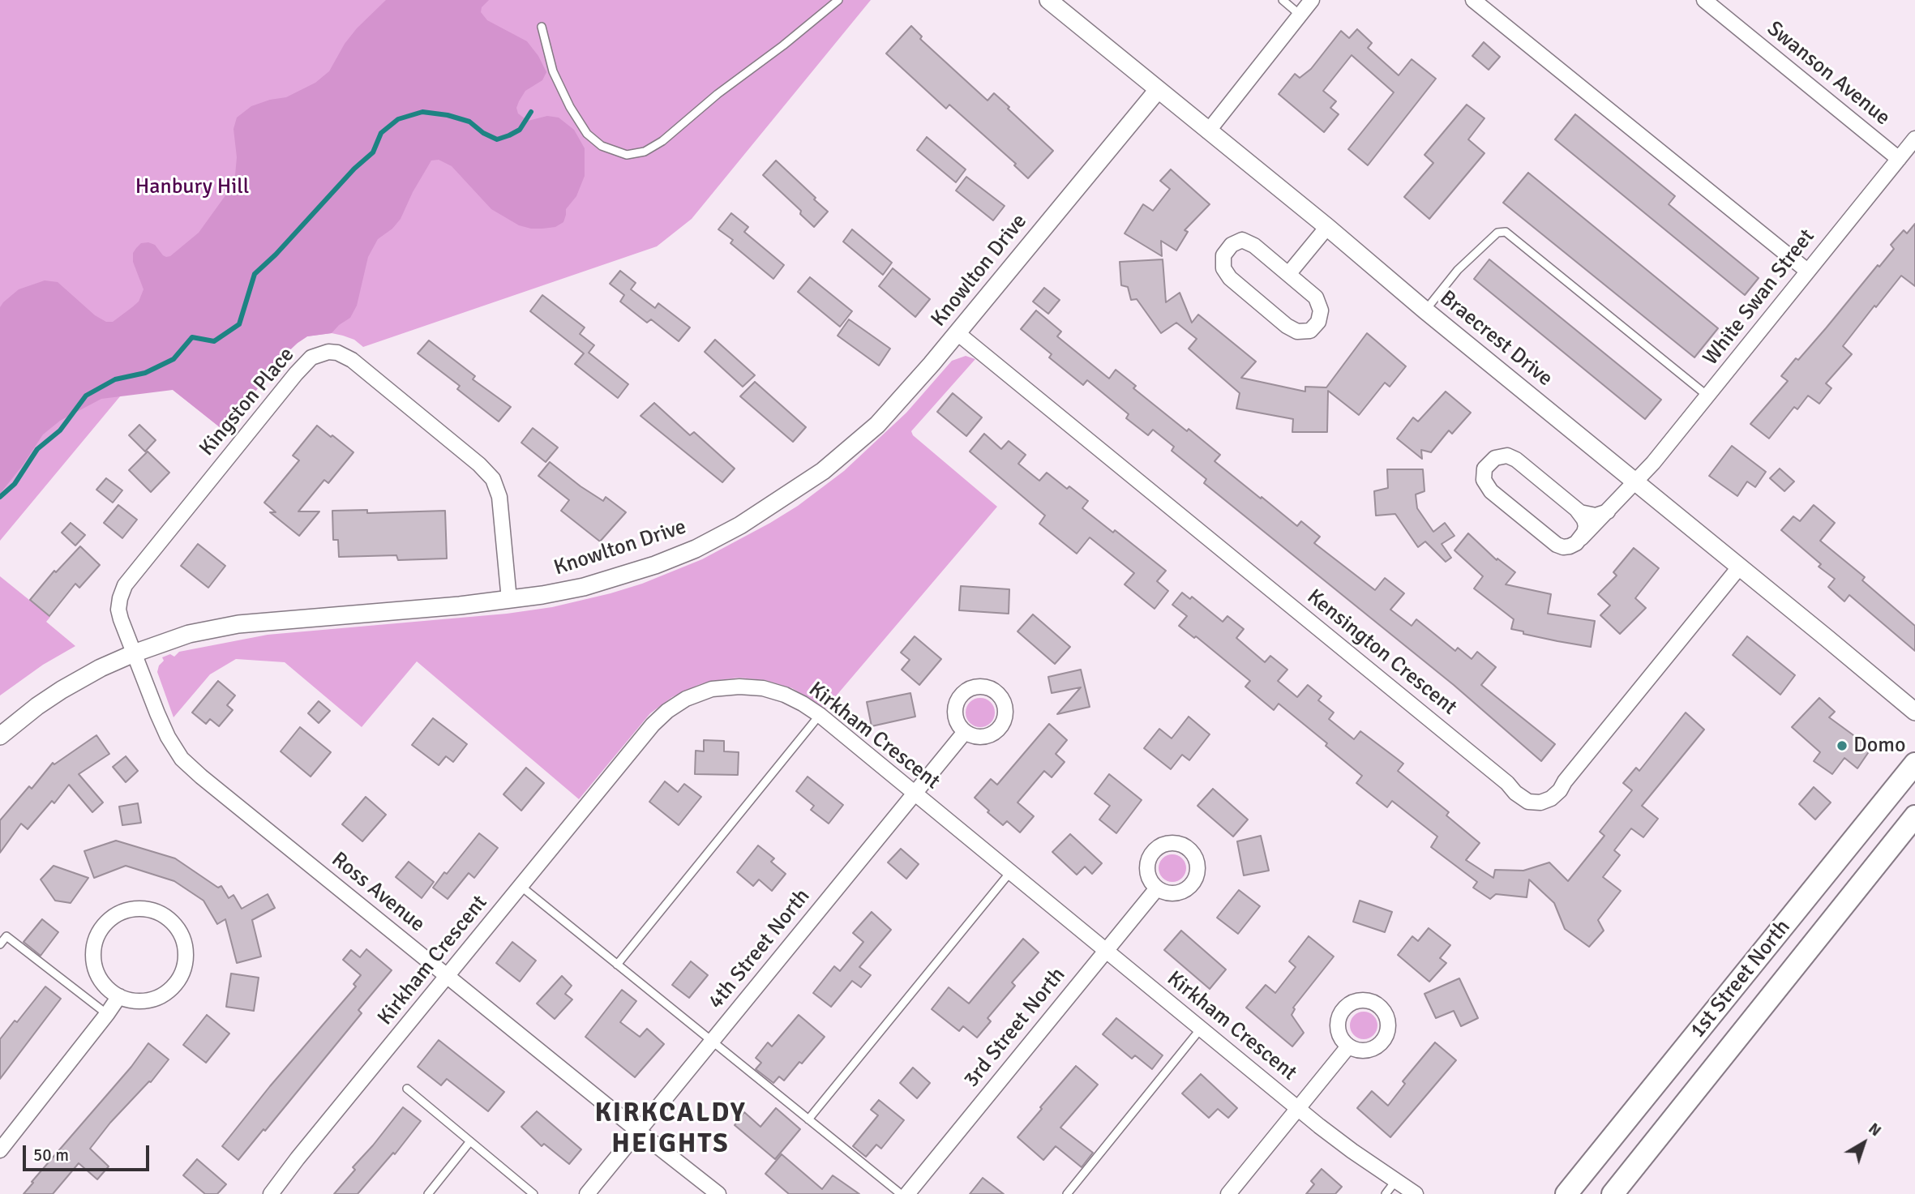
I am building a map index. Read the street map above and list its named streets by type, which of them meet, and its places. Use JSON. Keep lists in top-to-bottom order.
{
  "streets": {
    "main road": ["1st Street North"],
    "street": [
      "Swanson Avenue",
      "Knowlton Drive",
      "White Swan Street",
      "Braecrest Drive",
      "Kingston Place",
      "Kensington Crescent",
      "Kirkham Crescent",
      "Ross Avenue",
      "4th Street North",
      "3rd Street North"
    ]
  },
  "crossings": [
    ["Swanson Avenue", "White Swan Street"],
    ["Knowlton Drive", "Braecrest Drive"],
    ["Knowlton Drive", "Kingston Place"],
    ["Knowlton Drive", "Kensington Crescent"],
    ["Knowlton Drive", "Ross Avenue"],
    ["White Swan Street", "Braecrest Drive"],
    ["Braecrest Drive", "Kensington Crescent"],
    ["Kingston Place", "Ross Avenue"],
    ["Kirkham Crescent", "Ross Avenue"],
    ["Kirkham Crescent", "4th Street North"],
    ["Kirkham Crescent", "3rd Street North"],
    ["Ross Avenue", "4th Street North"]
  ],
  "districts": ["KIRKCALDY HEIGHTS"],
  "parks": ["Hanbury Hill"],
  "places": ["Domo"],
  "scale_bar": "50 m",
  "north": "top right"
}
